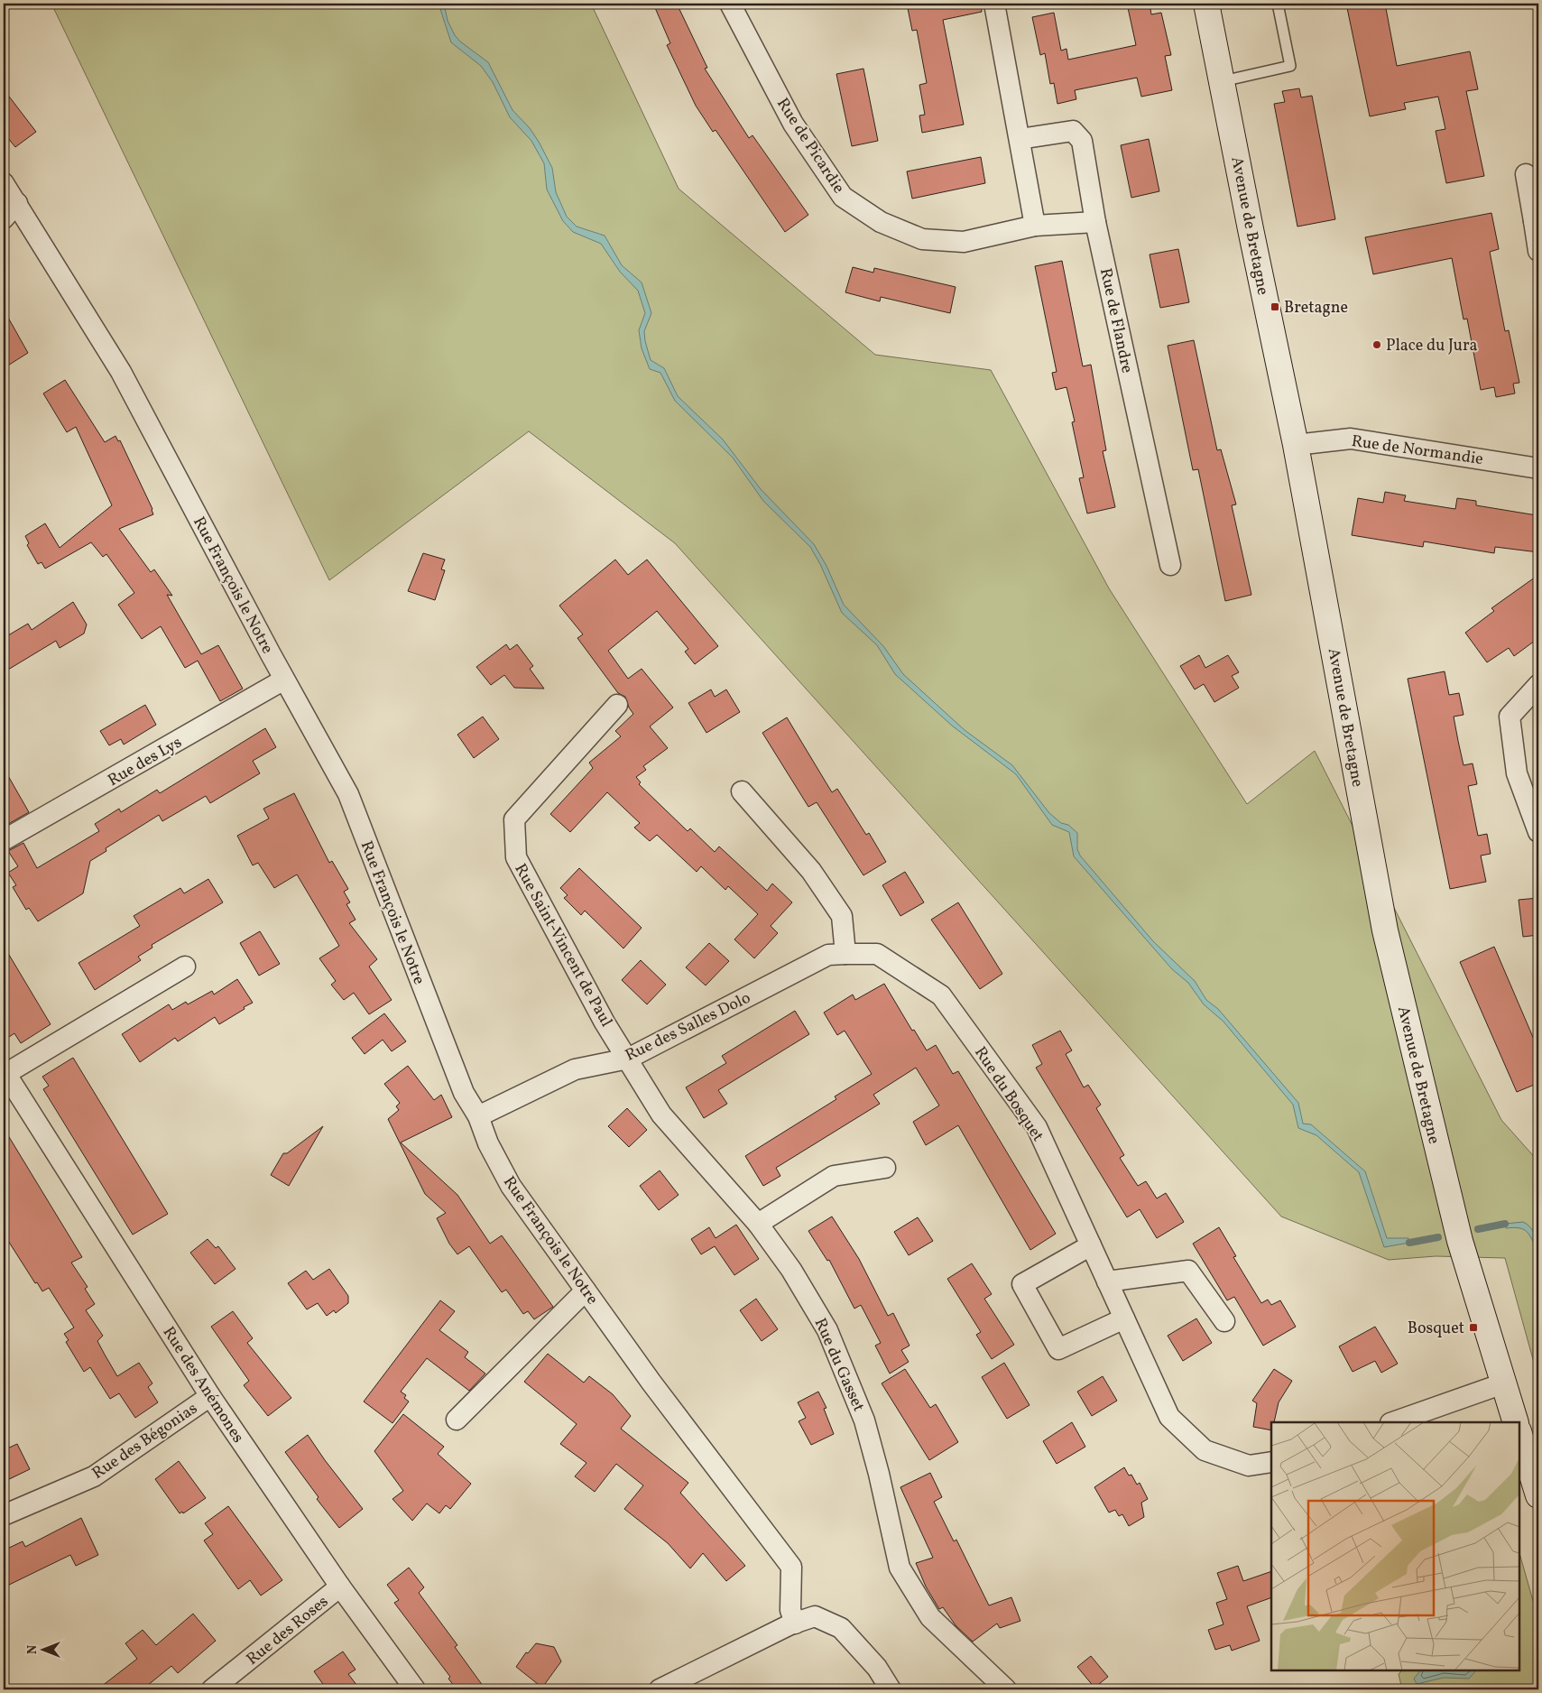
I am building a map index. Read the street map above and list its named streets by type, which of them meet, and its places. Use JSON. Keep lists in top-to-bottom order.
{
  "streets": {
    "street": [
      "Rue de Picardie",
      "Avenue de Bretagne",
      "Rue de Flandre",
      "Rue de Normandie",
      "Rue François le Notre",
      "Rue des Lys",
      "Rue Saint-Vincent de Paul",
      "Rue des Salles Dolo",
      "Rue du Bosquet",
      "Rue du Gasset",
      "Rue des Anémones",
      "Rue des Bégonias",
      "Rue des Roses"
    ]
  },
  "crossings": [
    ["Rue de Picardie", "Rue de Flandre"],
    ["Avenue de Bretagne", "Rue de Normandie"],
    ["Rue François le Notre", "Rue des Lys"],
    ["Rue François le Notre", "Rue des Salles Dolo"],
    ["Rue Saint-Vincent de Paul", "Rue des Salles Dolo"],
    ["Rue Saint-Vincent de Paul", "Rue du Gasset"],
    ["Rue des Salles Dolo", "Rue du Bosquet"],
    ["Rue des Salles Dolo", "Rue du Gasset"],
    ["Rue des Anémones", "Rue des Bégonias"],
    ["Rue des Anémones", "Rue des Roses"]
  ],
  "places": {
    "transit": ["Bretagne", "Bosquet"],
    "other": ["Place du Jura"]
  },
  "north": "left"
}
